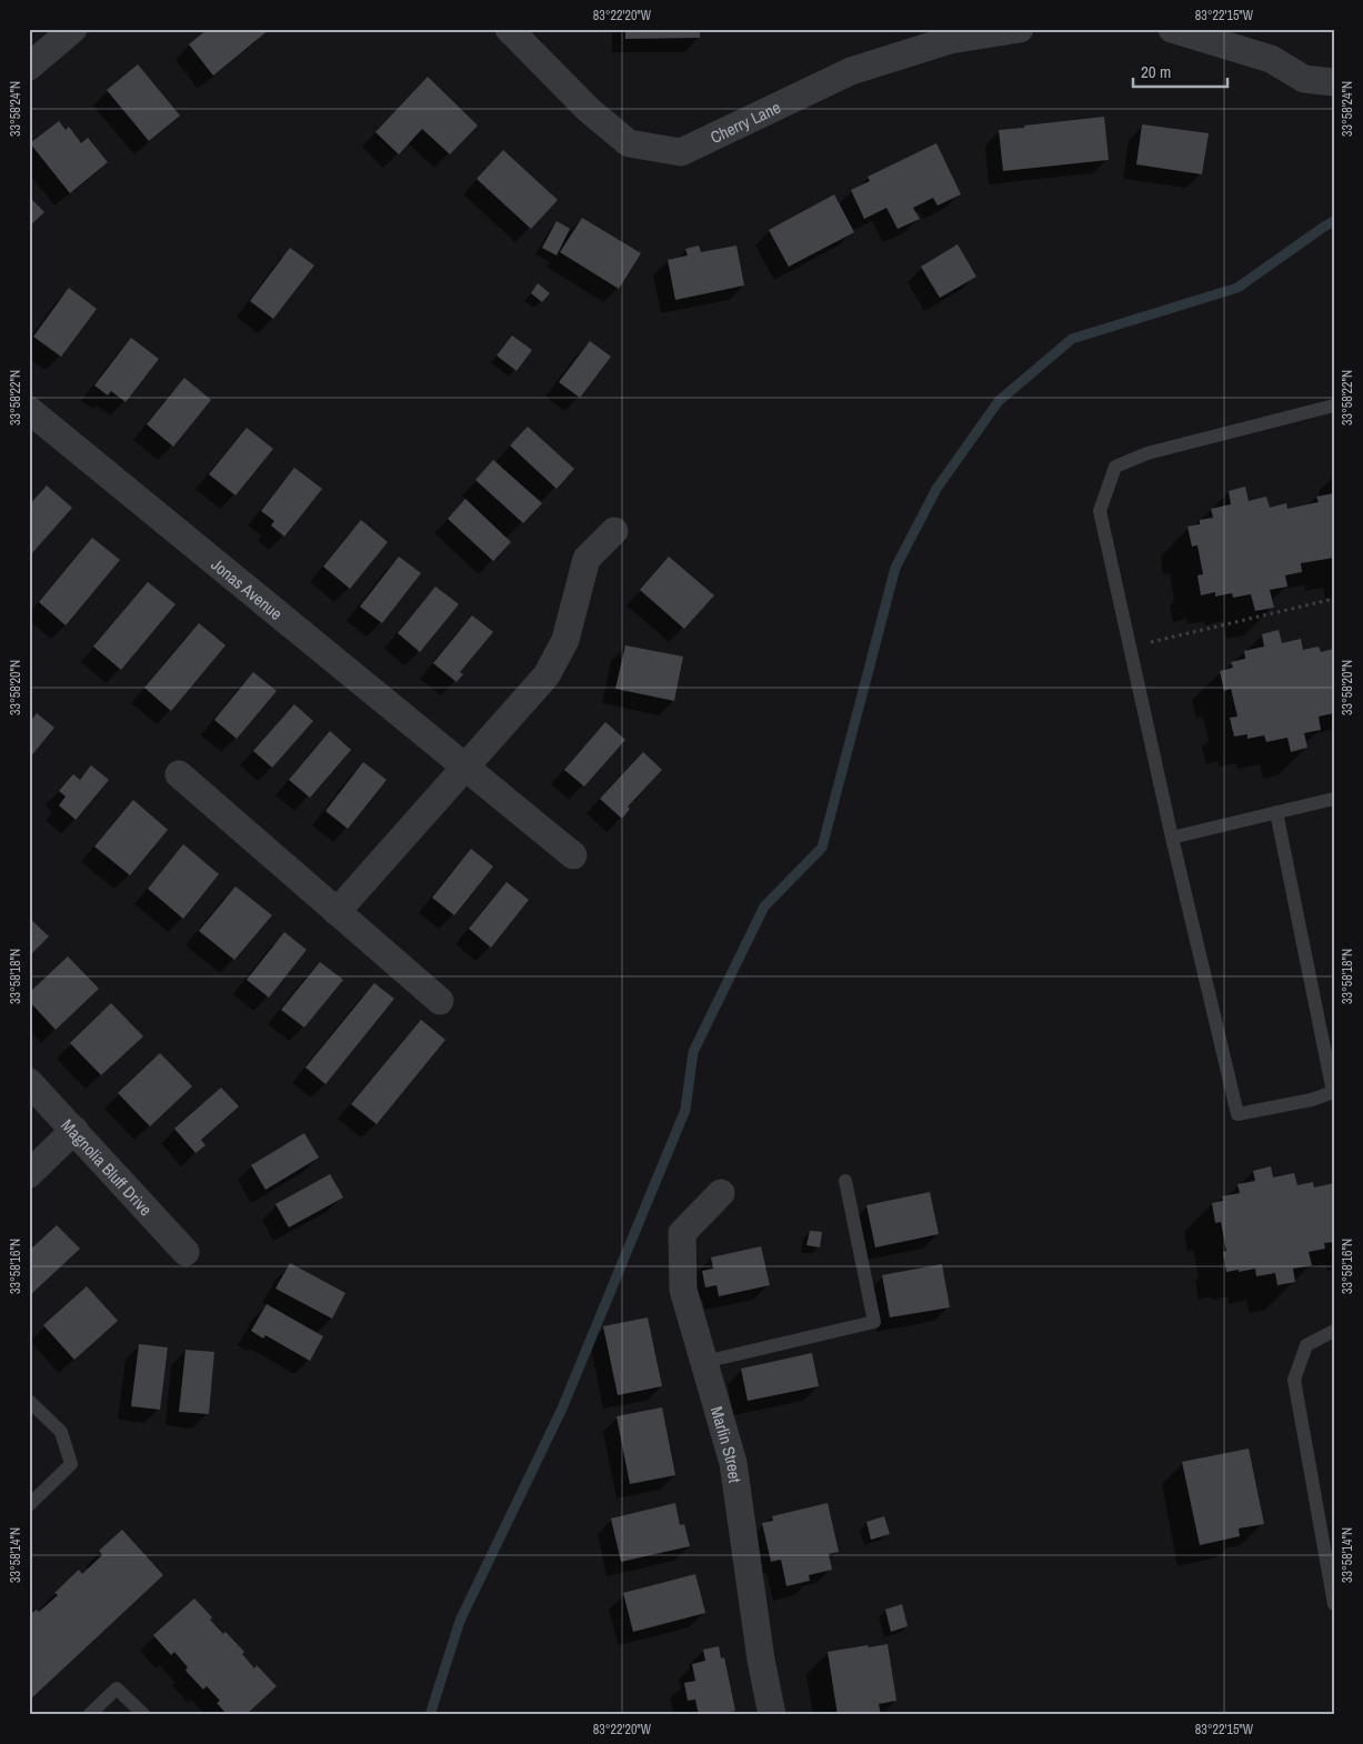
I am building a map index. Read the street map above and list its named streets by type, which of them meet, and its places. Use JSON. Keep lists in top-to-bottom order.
{
  "streets": {
    "street": [
      "Cherry Lane",
      "Jonas Avenue",
      "Magnolia Bluff Drive",
      "Marlin Street"
    ]
  },
  "scale_bar": "20 m",
  "coordinates": [
    "83°22'20\"W",
    "83°22'15\"W",
    "33°58'24\"N",
    "33°58'22\"N",
    "33°58'20\"N",
    "33°58'18\"N",
    "33°58'16\"N",
    "33°58'14\"N"
  ]
}
